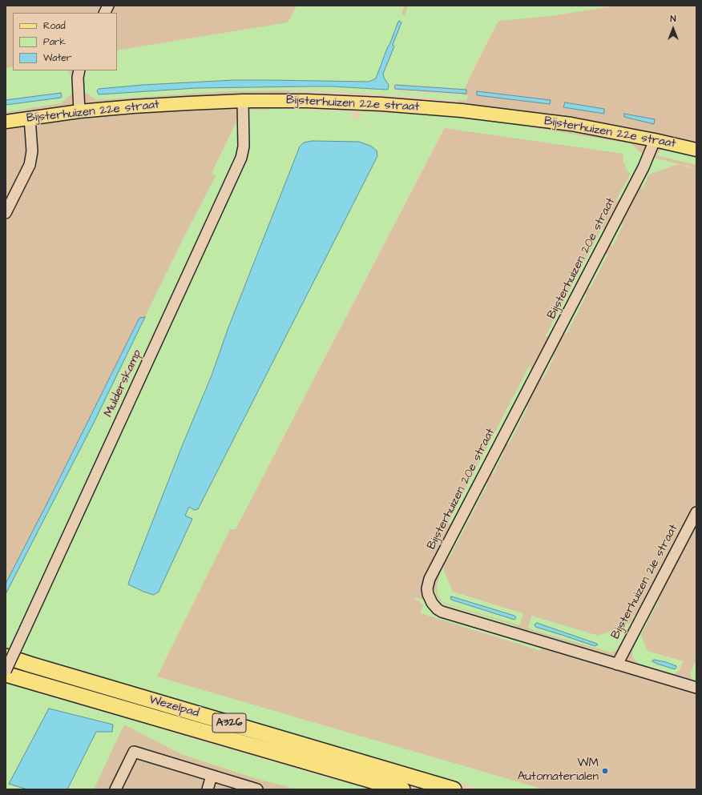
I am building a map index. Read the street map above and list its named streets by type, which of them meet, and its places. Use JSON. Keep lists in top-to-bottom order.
{
  "streets": {
    "highway": ["Wezelpad", "A326"],
    "main road": ["Bijsterhuizen 22e straat"],
    "street": ["Bijsterhuizen 20e straat", "Mulderskamp", "Bijsterhuizen 21e straat"]
  },
  "crossings": [
    ["Bijsterhuizen 22e straat", "Bijsterhuizen 20e straat"],
    ["Bijsterhuizen 22e straat", "Mulderskamp"],
    ["Bijsterhuizen 20e straat", "Bijsterhuizen 21e straat"]
  ],
  "places": ["WM Automaterialen"],
  "legend": ["Road", "Park", "Water"],
  "north": "top"
}
